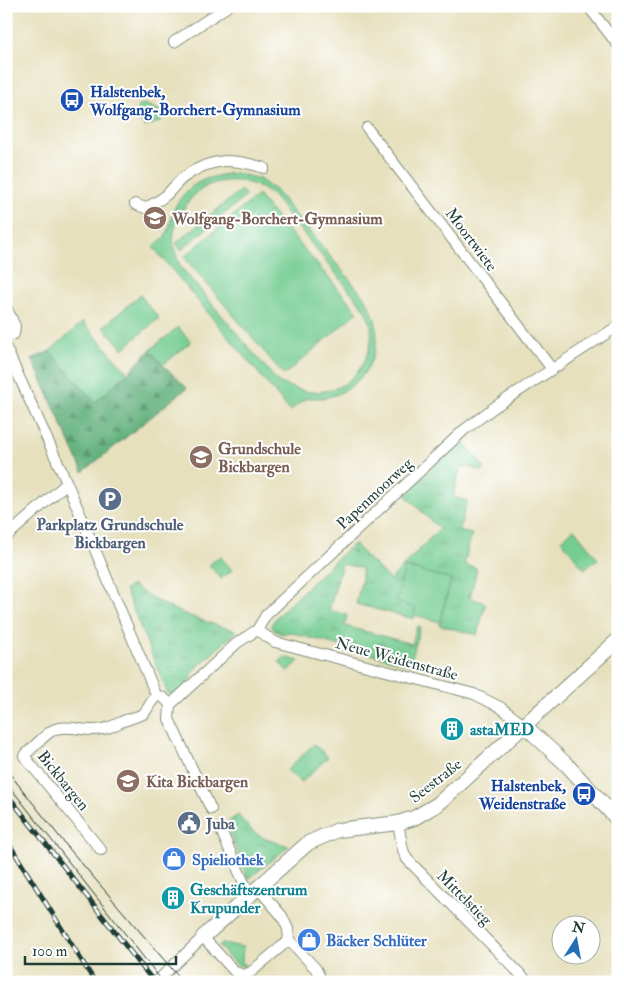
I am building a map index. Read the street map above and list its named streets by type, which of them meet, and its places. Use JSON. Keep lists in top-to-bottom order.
{
  "streets": {
    "street": [
      "Moortwiete",
      "Papenmoorweg",
      "Neue Weidenstraße",
      "Bickbargen",
      "Seestraße",
      "Mittelstieg"
    ]
  },
  "crossings": [
    ["Moortwiete", "Papenmoorweg"],
    ["Papenmoorweg", "Neue Weidenstraße"],
    ["Neue Weidenstraße", "Seestraße"],
    ["Seestraße", "Mittelstieg"]
  ],
  "places": {
    "bus stop": ["Halstenbek, Wolfgang-Borchert-Gymnasium", "Halstenbek, Weidenstraße"],
    "school or university": ["Wolfgang-Borchert-Gymnasium", "Grundschule Bickbargen", "Kita Bickbargen"],
    "parking": ["Parkplatz Grundschule Bickbargen"],
    "building": ["astaMED", "Geschäftszentrum Krupunder"],
    "public building": ["Juba"],
    "shop": ["Spieliothek", "Bäcker Schlüter"]
  },
  "scale_bar": "100 m",
  "north": "top"
}
